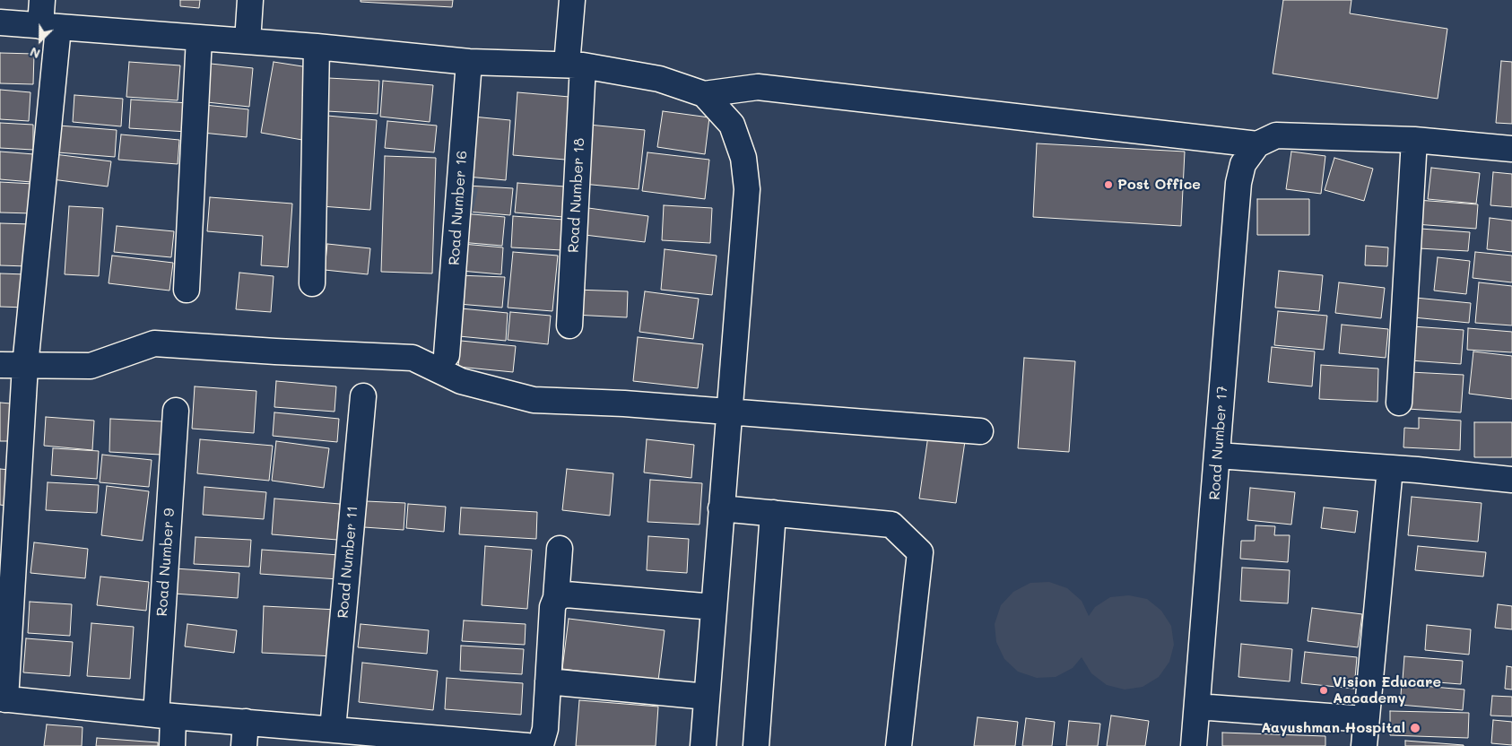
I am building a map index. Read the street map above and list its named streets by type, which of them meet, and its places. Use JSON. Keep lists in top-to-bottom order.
{
  "streets": {
    "street": [
      "Road Number 18",
      "Road Number 16",
      "Road Number 17",
      "Road Number 9",
      "Road Number 11"
    ]
  },
  "places": ["Post Office", "Vision Educare Aacademy", "Aayushman Hospital"],
  "north": "bottom left"
}
